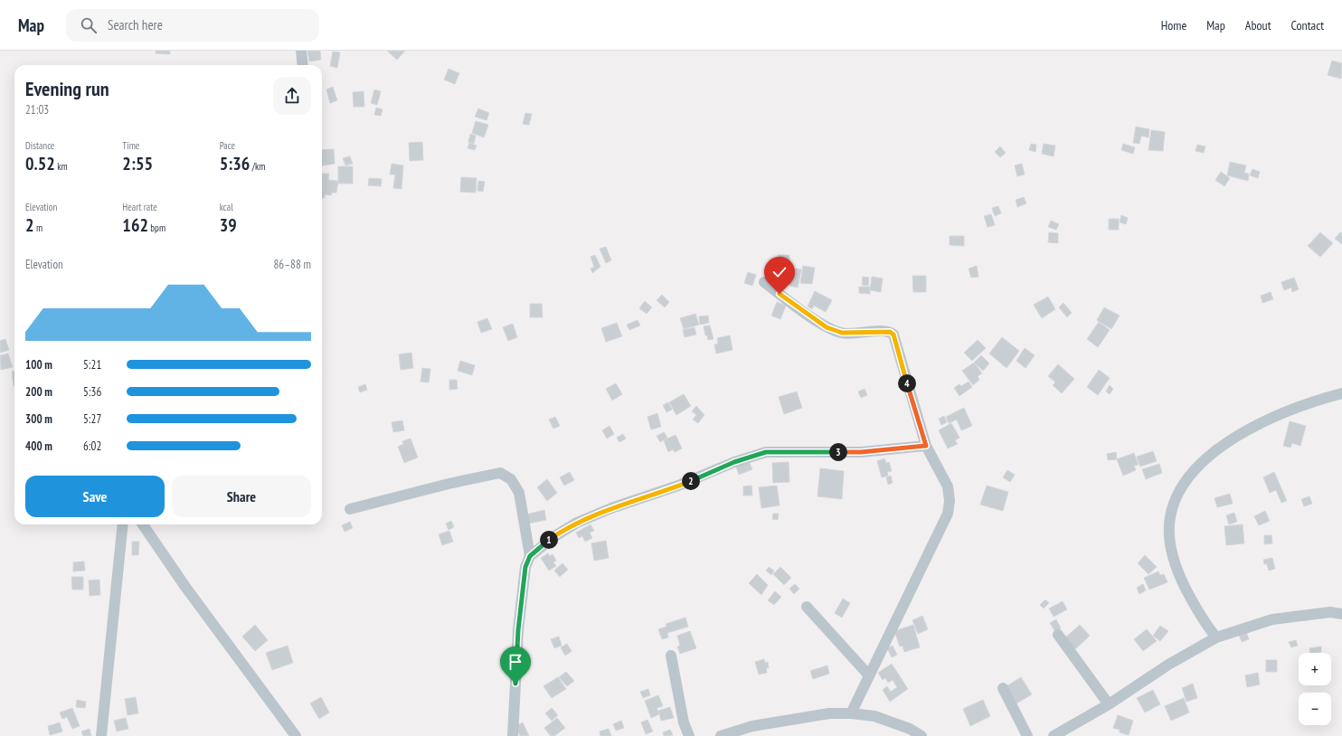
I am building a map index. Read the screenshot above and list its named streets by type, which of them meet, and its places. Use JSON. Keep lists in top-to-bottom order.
{
  "page": {
    "header": "Map",
    "search": "Search here",
    "nav": [
      "Home",
      "Map",
      "About",
      "Contact"
    ],
    "heading": ["Evening run", "21:03"],
    "stats": [
      ["Distance", "0.52 km"],
      ["Time", "2:55"],
      ["Pace", "5:36 /km"],
      ["Elevation", "2 m"],
      ["Heart rate", "162 bpm"],
      ["kcal", "39"]
    ],
    "chart": ["Elevation", "86–88 m"],
    "list": [
      {
        "name": "100 m",
        "note": "5:21"
      },
      {
        "name": "200 m",
        "note": "5:36"
      },
      {
        "name": "300 m",
        "note": "5:27"
      },
      {
        "name": "400 m",
        "note": "6:02"
      }
    ],
    "pins": [
      "4",
      "3",
      "2",
      "1"
    ],
    "buttons": ["Save", "Share"],
    "map_buttons": ["+", "−"]
  }
}
